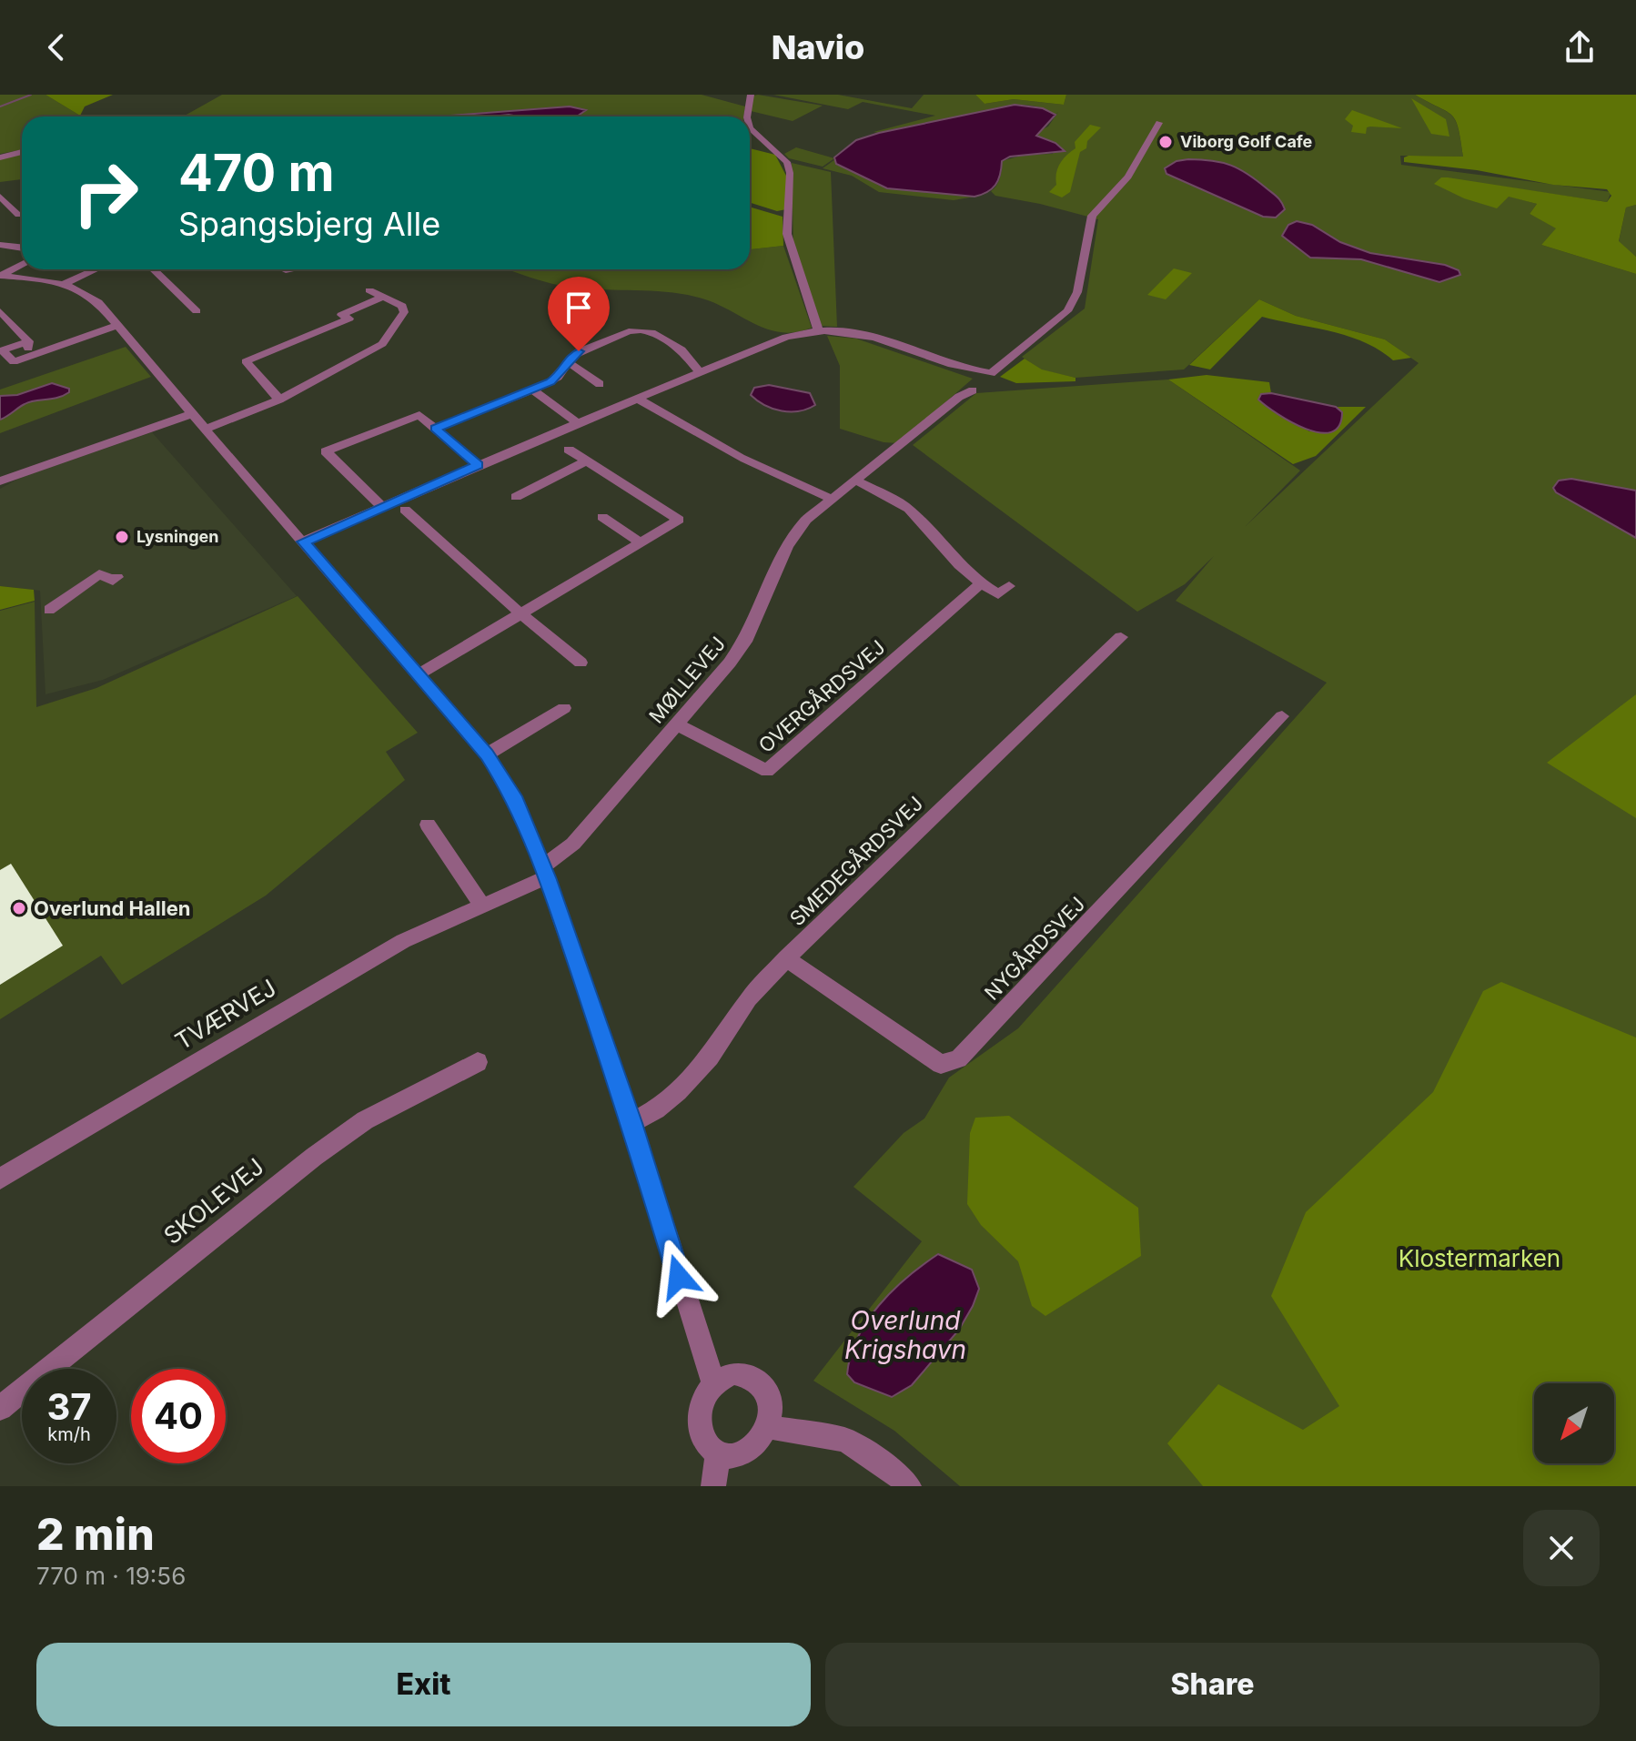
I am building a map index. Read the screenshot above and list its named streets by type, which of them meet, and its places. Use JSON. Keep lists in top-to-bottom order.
{
  "streets": {
    "street": [
      "MØLLEVEJ",
      "OVERGÅRDSVEJ",
      "SMEDEGÅRDSVEJ",
      "NYGÅRDSVEJ",
      "TVÆRVEJ",
      "SKOLEVEJ"
    ]
  },
  "crossings": [
    ["MØLLEVEJ", "OVERGÅRDSVEJ"],
    ["MØLLEVEJ", "TVÆRVEJ"],
    ["SMEDEGÅRDSVEJ", "NYGÅRDSVEJ"]
  ],
  "water": ["Overlund Krigshavn"],
  "parks": ["Klostermarken"],
  "places": ["Viborg Golf Cafe", "Lysningen", "Overlund Hallen"],
  "north": "bottom left",
  "page": {
    "header": "Navio",
    "turn": ["470 m", "Spangsbjerg Alle"],
    "speed": "37 km/h",
    "limit": "40",
    "heading": ["2 min", "770 m · 19:56"],
    "buttons": ["Exit", "Share"]
  }
}
